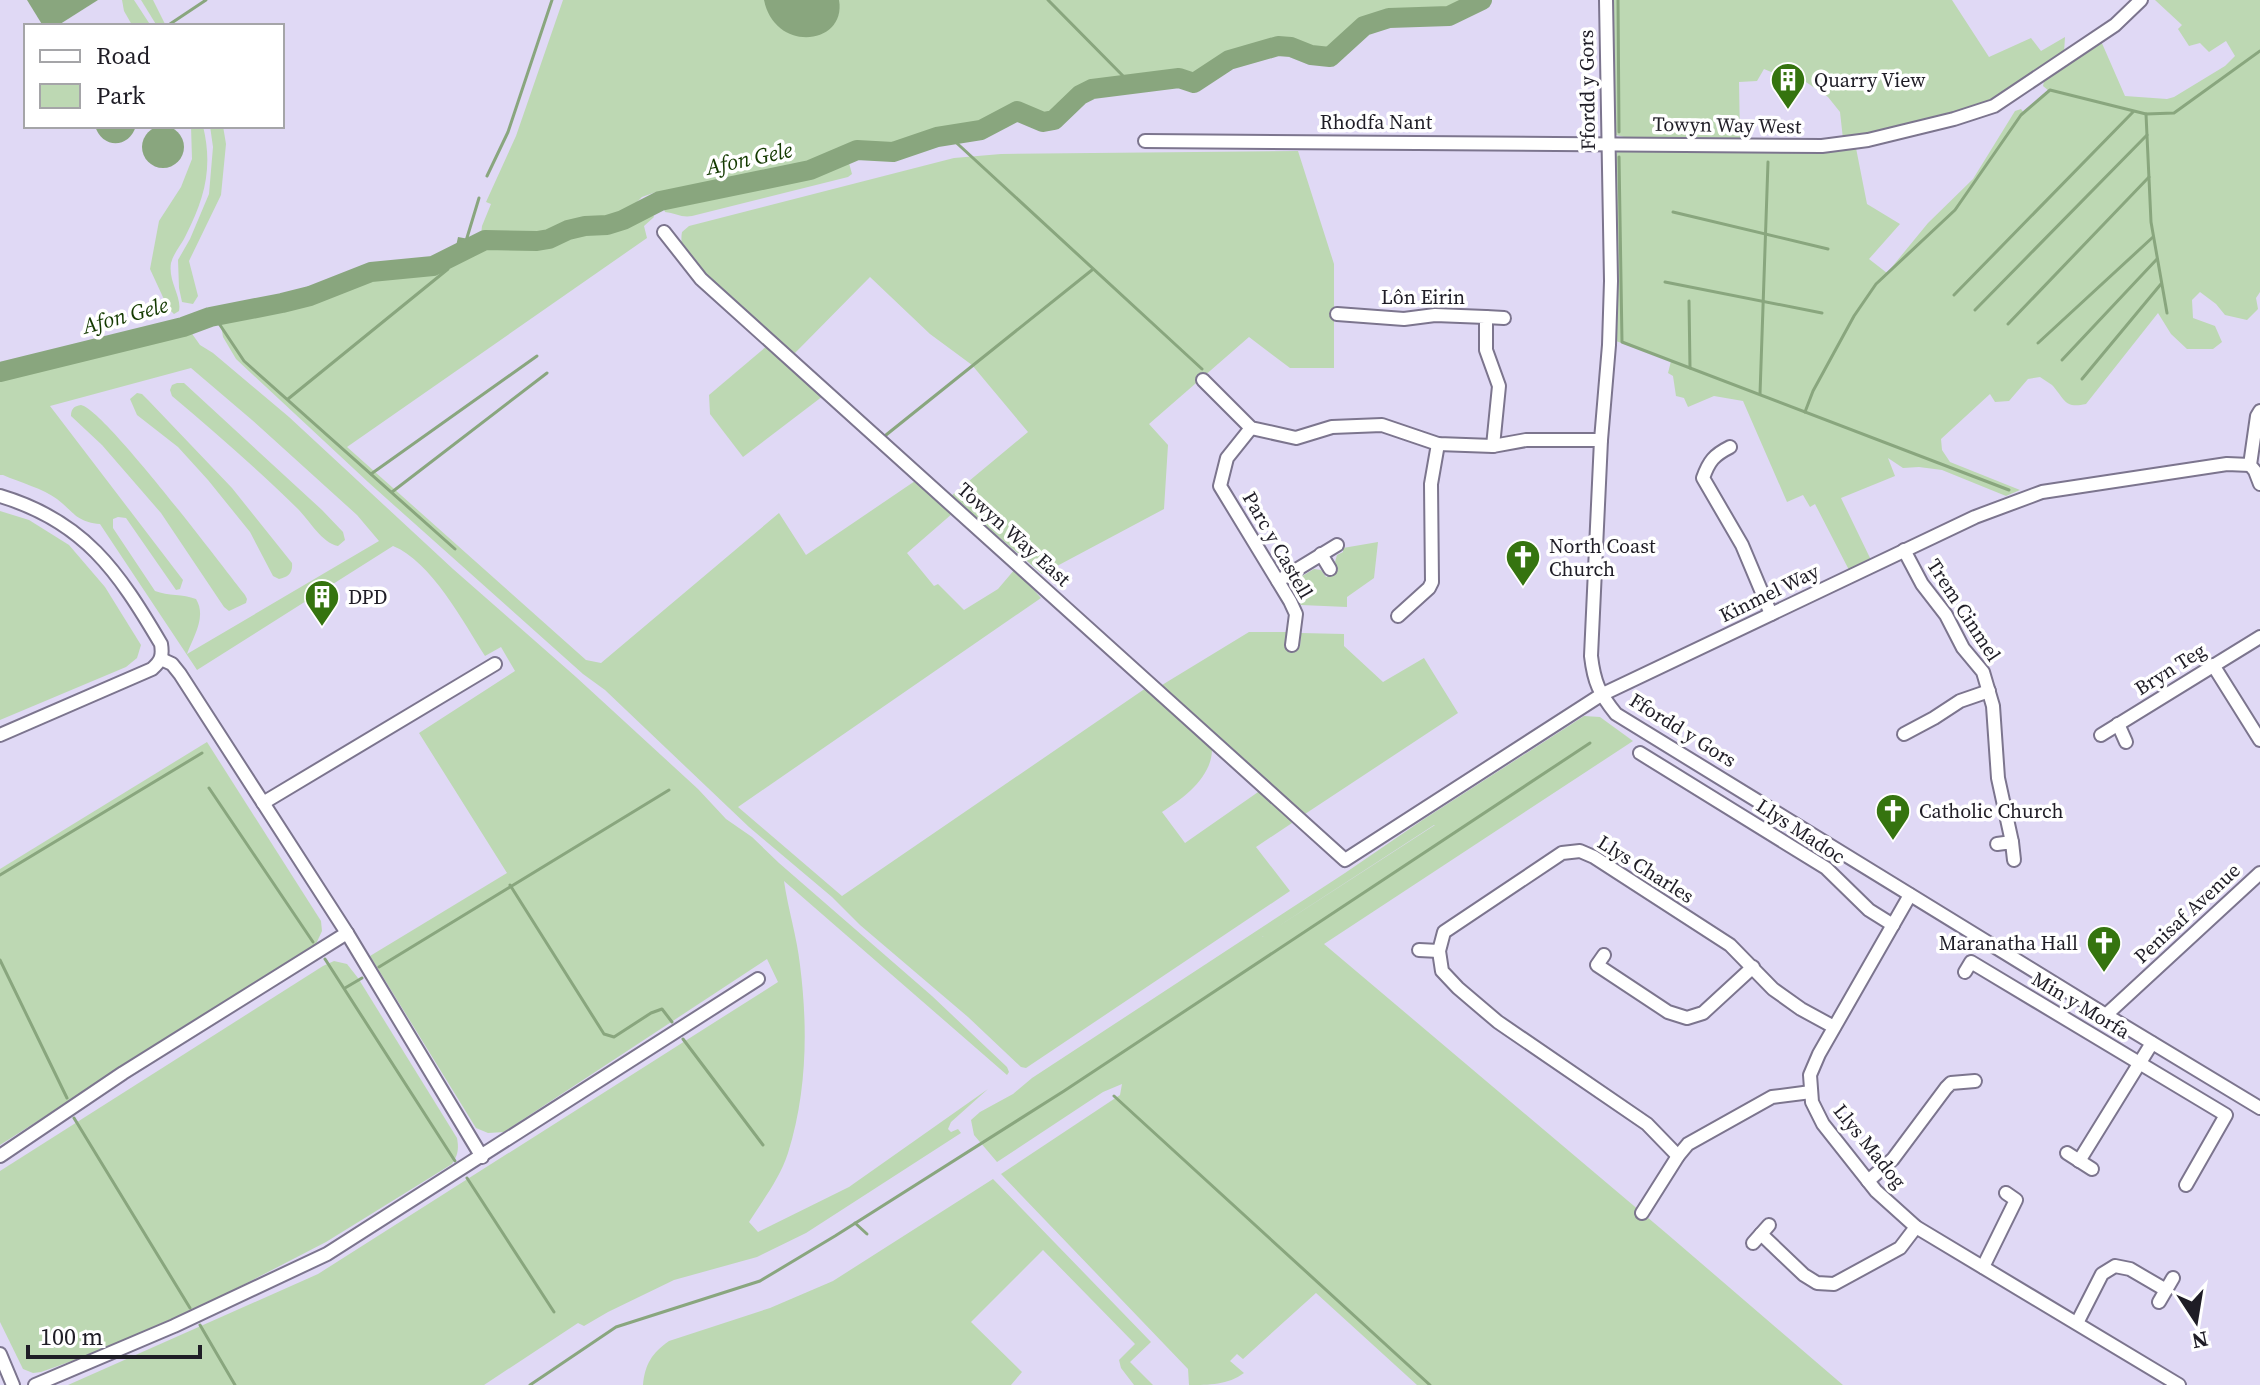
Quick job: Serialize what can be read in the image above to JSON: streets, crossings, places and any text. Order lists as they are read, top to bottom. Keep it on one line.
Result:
{"streets":{"street":["Ffordd y Gors","Rhodfa Nant","Towyn Way West","Lôn Eirin","Towyn Way East","Parc y Castell","Kinmel Way","Trem Cinmel","Bryn Teg","Llys Madoc","Llys Charles","Penisaf Avenue","Min y Morfa","Llys Madog"]},"crossings":[["Ffordd y Gors","Rhodfa Nant"],["Ffordd y Gors","Towyn Way West"],["Ffordd y Gors","Kinmel Way"],["Ffordd y Gors","Penisaf Avenue"],["Ffordd y Gors","Min y Morfa"],["Ffordd y Gors","Llys Madog"],["Rhodfa Nant","Towyn Way West"],["Towyn Way East","Kinmel Way"],["Kinmel Way","Trem Cinmel"],["Llys Madoc","Llys Madog"],["Llys Charles","Llys Madog"]],"water":["Afon Gele"],"places":{"building":["Quarry View","DPD"],"church":["North Coast Church","Catholic Church","Maranatha Hall"]},"legend":["Road","Park"],"scale_bar":"100 m","north":"bottom"}
